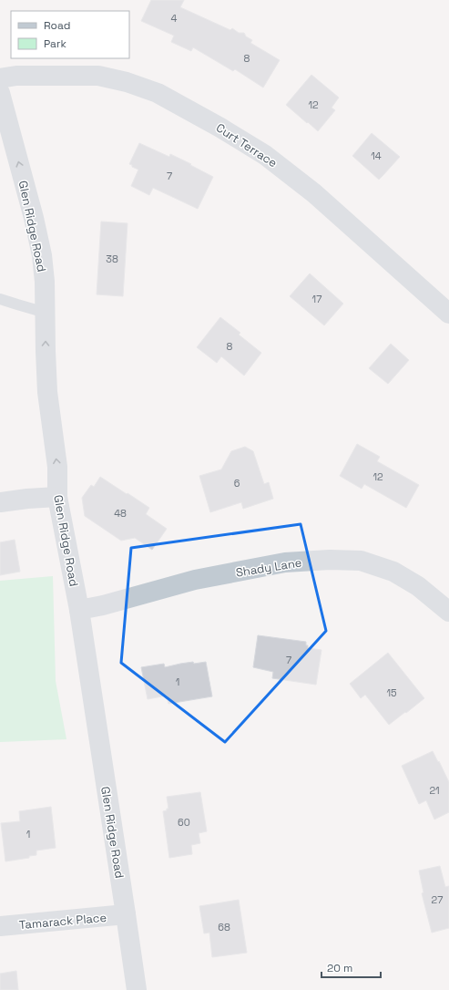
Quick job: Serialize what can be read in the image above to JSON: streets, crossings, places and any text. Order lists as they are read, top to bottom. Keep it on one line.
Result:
{"streets":{"street":["Curt Terrace","Glen Ridge Road","Shady Lane","Tamarack Place"]},"crossings":[["Glen Ridge Road","Shady Lane"],["Glen Ridge Road","Tamarack Place"]],"one_way":["Glen Ridge Road"],"house_numbers":["4","8","12","14","7","38","17","8","12","6","48","7","1","15","21","60","1","27","68"],"legend":["Road","Park"],"scale_bar":"20 m"}
